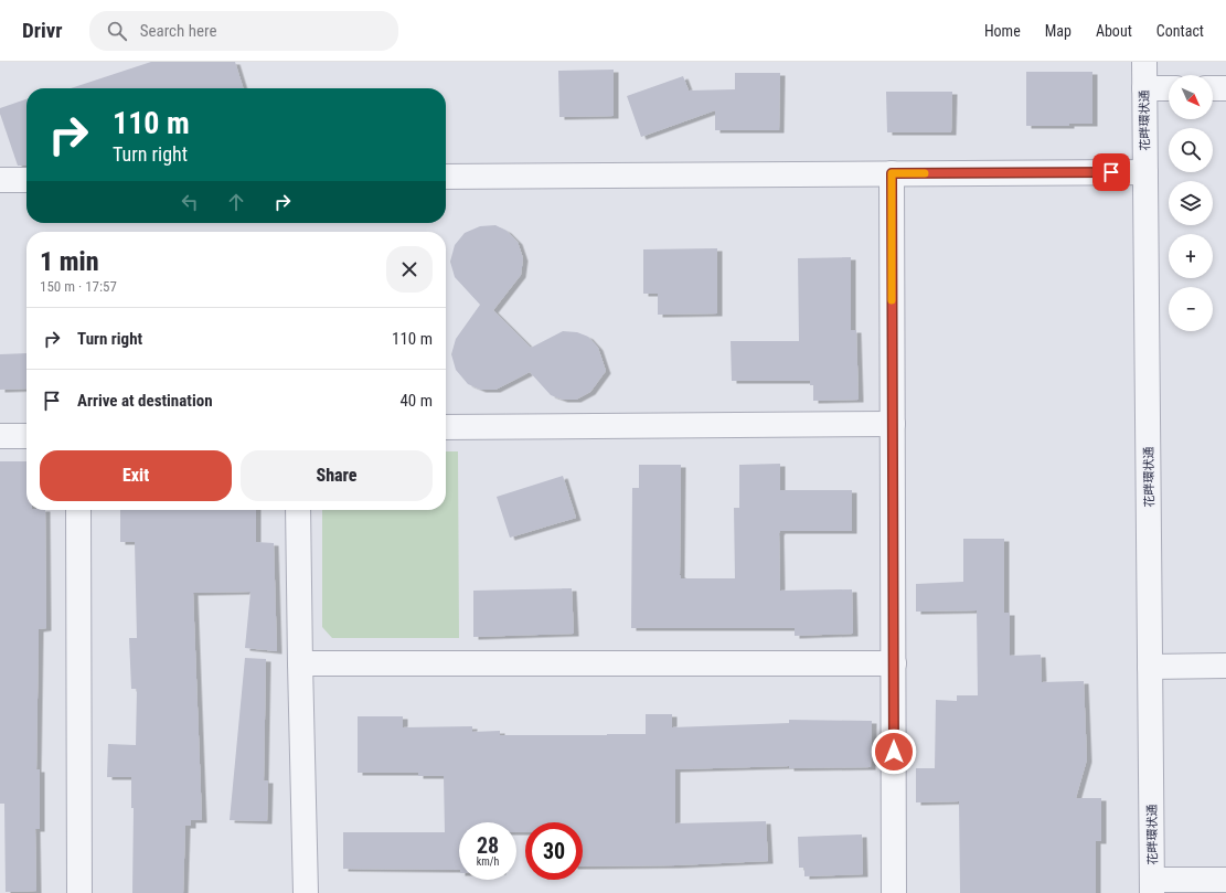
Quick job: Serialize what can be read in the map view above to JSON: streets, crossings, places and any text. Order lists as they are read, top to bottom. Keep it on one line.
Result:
{"streets":{"street":["花畔環状通"]},"north":"bottom right","page":{"header":"Drivr","search":"Search here","nav":["Home","Map","About","Contact"],"map_buttons":["+","−"],"turn":["110 m","Turn right"],"heading":["1 min","150 m · 17:57"],"list":[{"name":"Turn right","value":"110 m"},{"name":"Arrive at destination","value":"40 m"}],"buttons":["Exit","Share"],"speed":"28 km/h","limit":"30"}}
